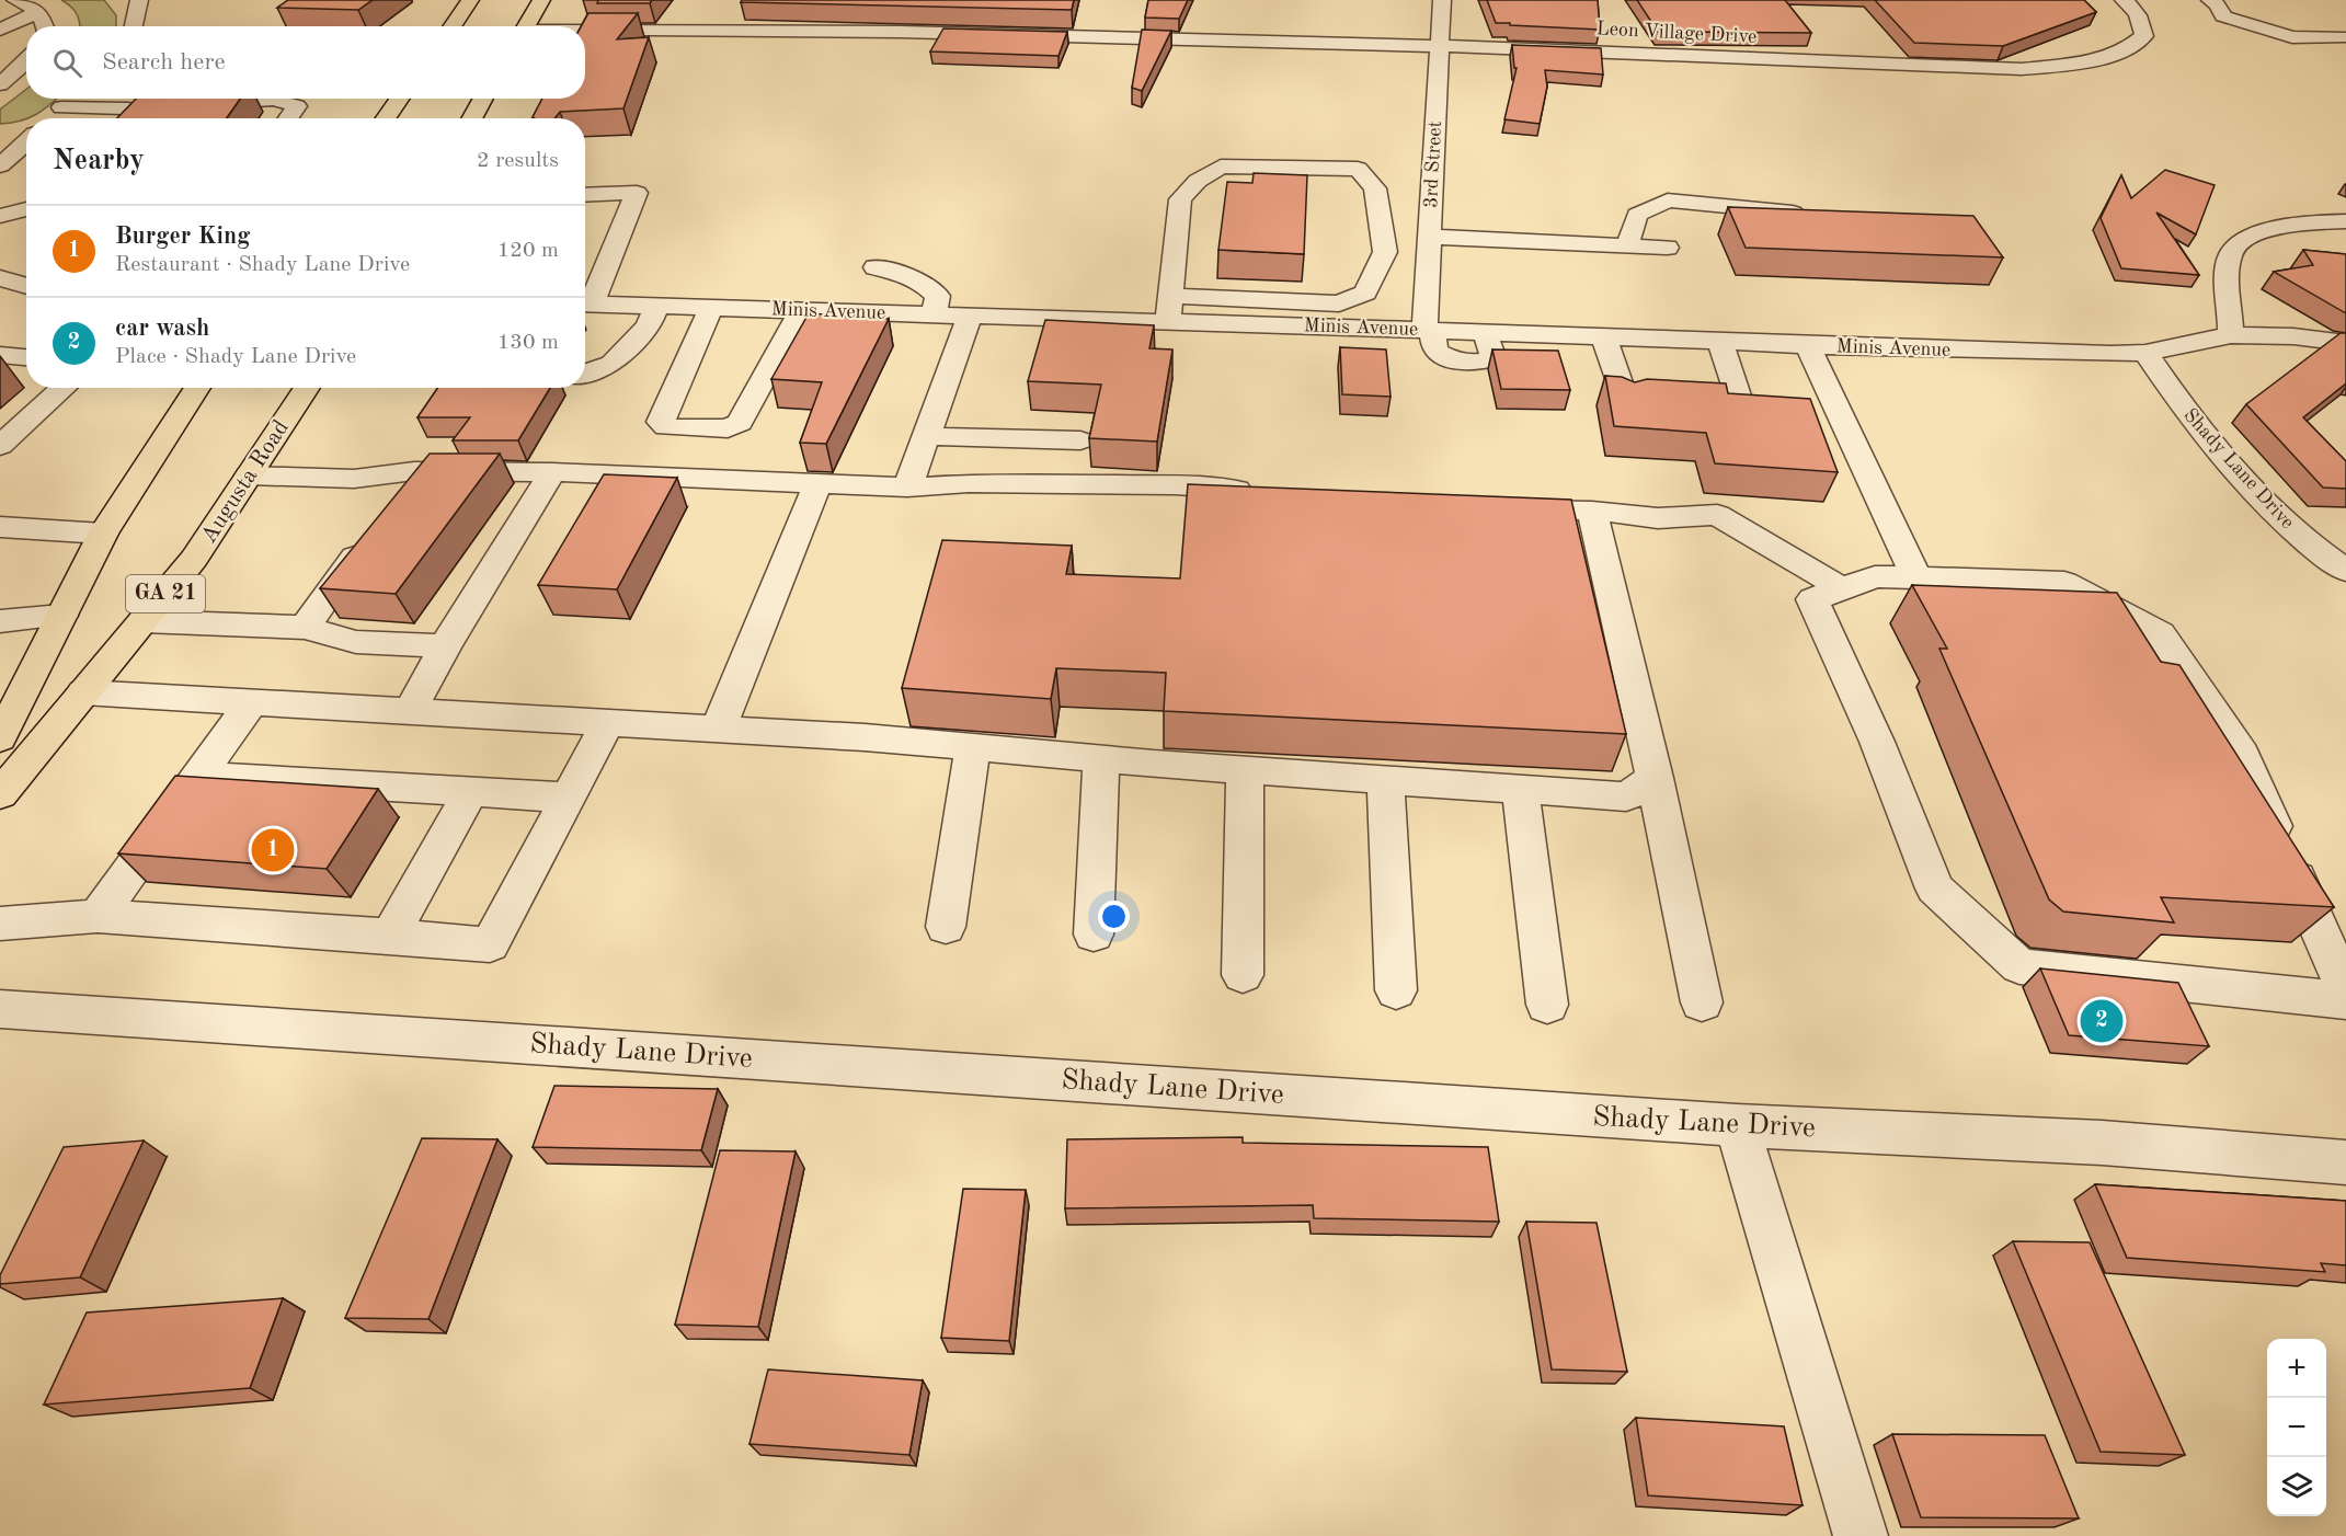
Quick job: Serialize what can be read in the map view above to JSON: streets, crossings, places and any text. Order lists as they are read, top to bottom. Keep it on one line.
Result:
{"streets":{"highway":["Augusta Road","GA 21"],"street":["Leon Village Drive","3rd Street","Minis Avenue","Shady Lane Drive"]},"crossings":[["Leon Village Drive","3rd Street"],["3rd Street","Minis Avenue"],["Minis Avenue","Shady Lane Drive"]],"page":{"search":"Search here","heading":["Nearby","2 results"],"list":[{"mark":"1","name":"Burger King","note":"Restaurant · Shady Lane Drive","value":"120 m"},{"mark":"2","name":"car wash","note":"Place · Shady Lane Drive","value":"130 m"}],"pins":["1","2"],"map_buttons":["+","−"]}}
